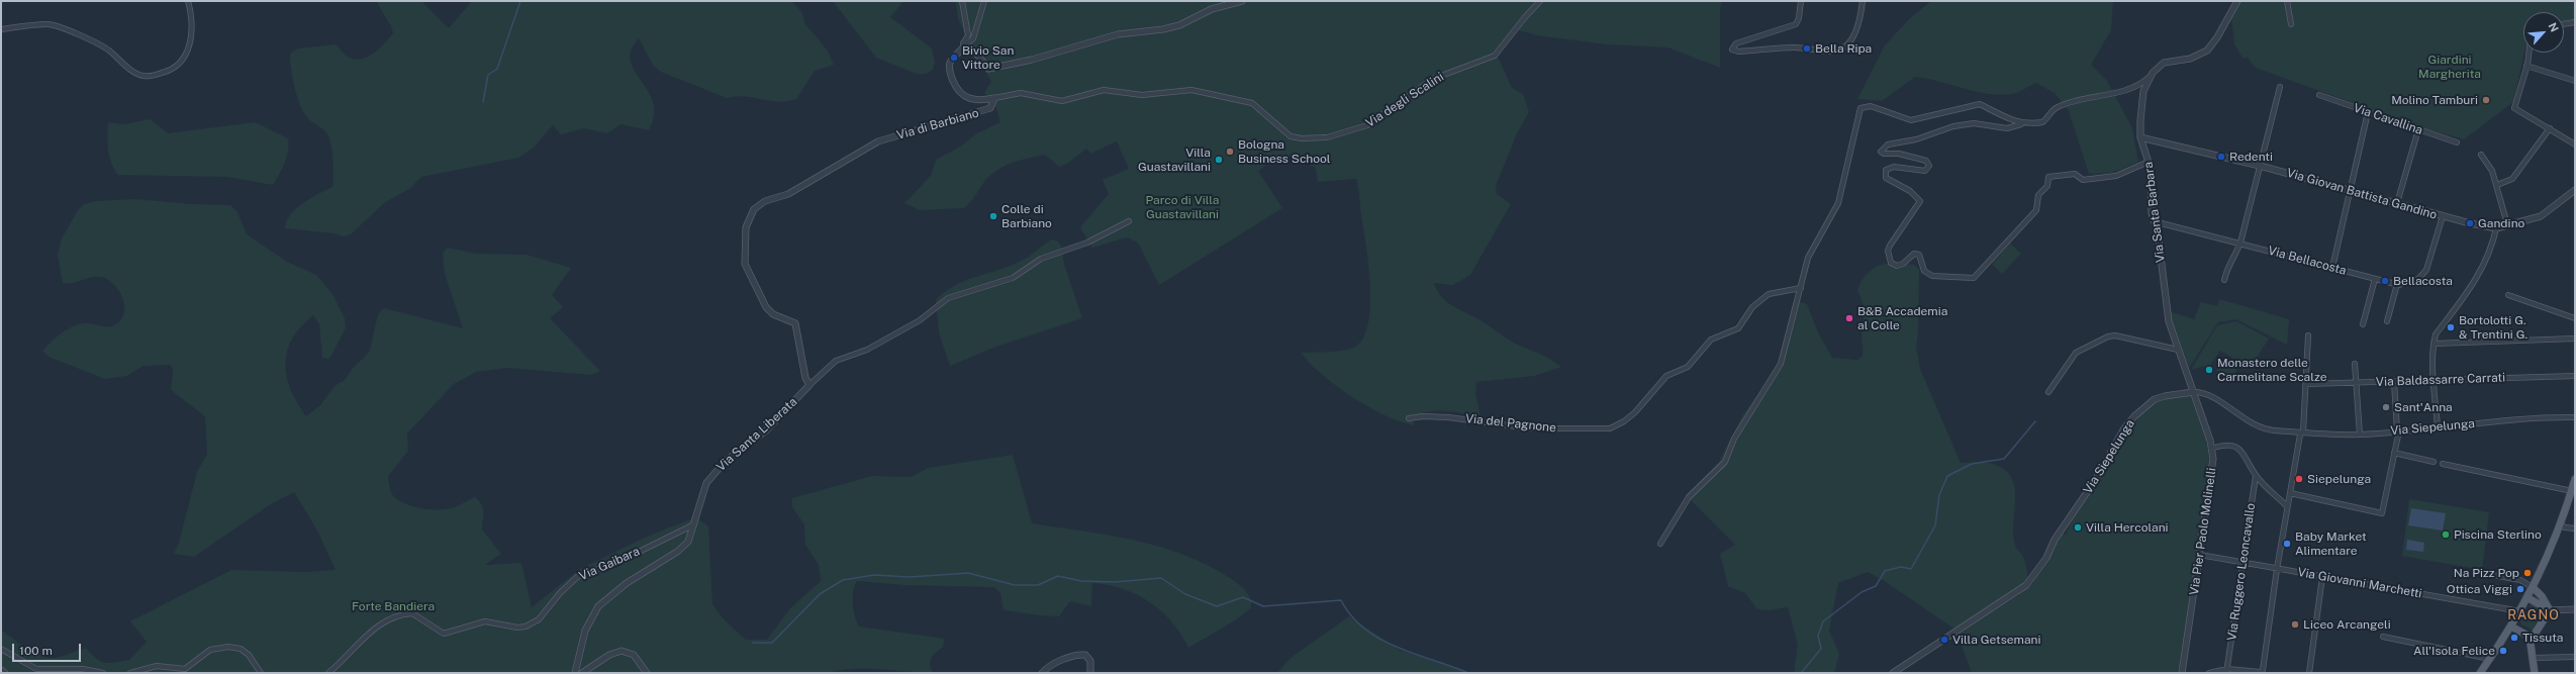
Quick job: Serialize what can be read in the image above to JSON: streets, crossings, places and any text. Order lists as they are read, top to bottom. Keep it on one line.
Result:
{"streets":{"street":["Via degli Scalini","Via Cavallina","Via di Barbiano","Via Giovan Battista Gandino","Via Santa Barbara","Via Bellacosta","Via Baldassarre Carrati","Via del Pagnone","Via Siepelunga","Via Santa Liberata","Via Pier Paolo Molinelli","Via Gaibara","Via Ruggero Leoncavallo","Via Giovanni Marchetti"]},"crossings":[["Via degli Scalini","Via di Barbiano"],["Via di Barbiano","Via Santa Liberata"],["Via Giovan Battista Gandino","Via Santa Barbara"],["Via Giovan Battista Gandino","Via Bellacosta"],["Via Santa Barbara","Via Bellacosta"],["Via Santa Barbara","Via Siepelunga"],["Via Santa Barbara","Via Pier Paolo Molinelli"],["Via Siepelunga","Via Pier Paolo Molinelli"],["Via Santa Liberata","Via Gaibara"],["Via Pier Paolo Molinelli","Via Giovanni Marchetti"],["Via Ruggero Leoncavallo","Via Giovanni Marchetti"]],"districts":["RAGNO"],"parks":["Giardini Margherita","Parco di Villa Guastavillani","Forte Bandiera"],"places":["Bella Ripa","Bivio San Vittore","Molino Tamburi","Bologna Business School","Redenti","Villa Guastavillani","Colle di Barbiano","Gandino","Bellacosta","B&B Accademia al Colle","Bortolotti G. & Trentini G.","Monastero delle Carmelitane Scalze","Sant'Anna","Siepelunga","Villa Hercolani","Piscina Sterlino","Baby Market Alimentare","Na Pizz Pop","Ottica Viggi","Liceo Arcangeli","Tissuta","Villa Getsemani","All'Isola Felice"],"scale_bar":"100 m","north":"top right"}
